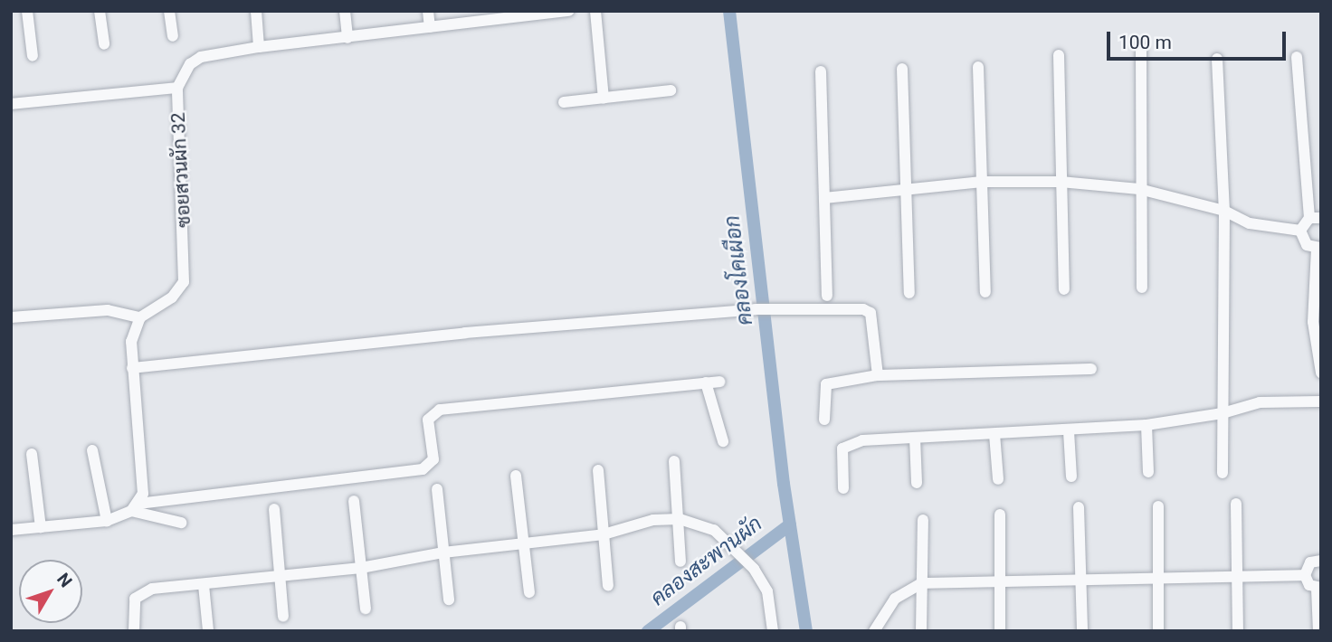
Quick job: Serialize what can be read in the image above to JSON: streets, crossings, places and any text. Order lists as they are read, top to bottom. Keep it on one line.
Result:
{"streets":{"street":["ซอยสวนผัก 32"]},"water":["คลองโคเผือก","คลองสะพานผัก"],"scale_bar":"100 m","north":"top right"}
